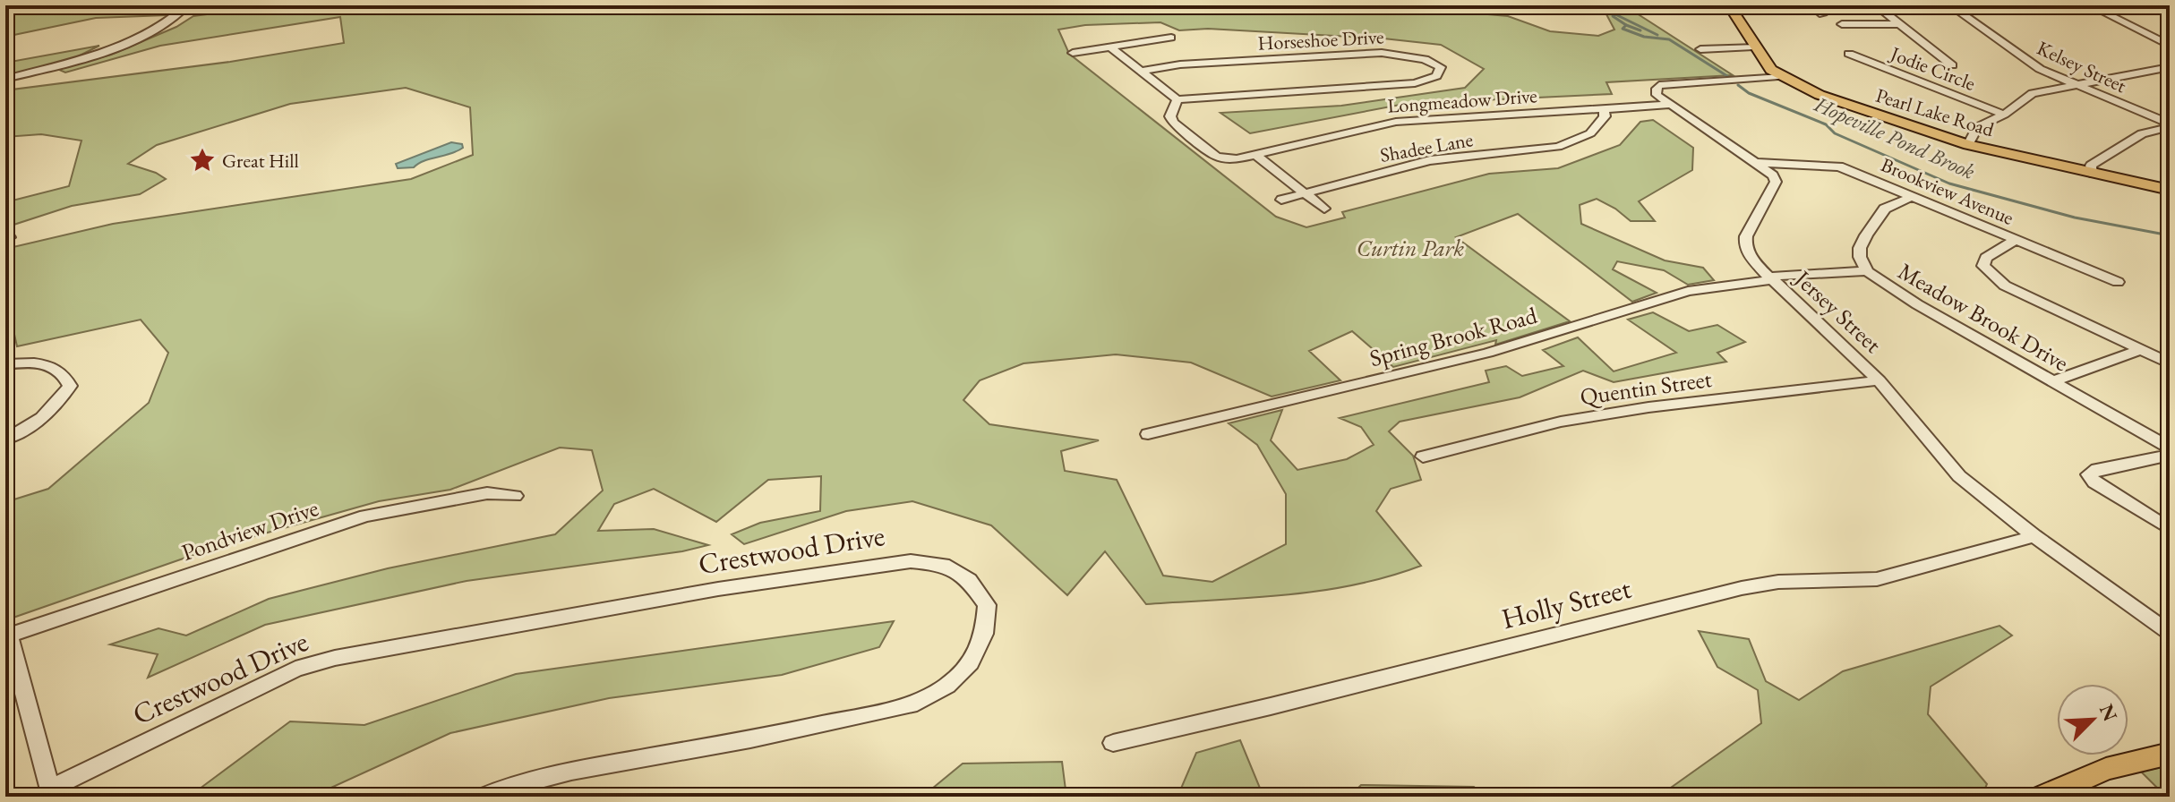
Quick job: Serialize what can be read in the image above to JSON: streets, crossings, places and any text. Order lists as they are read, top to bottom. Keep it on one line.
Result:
{"streets":{"main road":["Pearl Lake Road"],"street":["Horseshoe Drive","Kelsey Street","Jodie Circle","Longmeadow Drive","Shadee Lane","Brookview Avenue","Jersey Street","Meadow Brook Drive","Spring Brook Road","Quentin Street","Pondview Drive","Crestwood Drive","Holly Street"]},"crossings":[["Horseshoe Drive","Longmeadow Drive"],["Longmeadow Drive","Shadee Lane"],["Longmeadow Drive","Jersey Street"],["Brookview Avenue","Jersey Street"],["Brookview Avenue","Meadow Brook Drive"],["Jersey Street","Spring Brook Road"],["Jersey Street","Quentin Street"],["Jersey Street","Holly Street"],["Meadow Brook Drive","Spring Brook Road"]],"water":["Hopeville Pond Brook"],"parks":["Curtin Park"],"places":{"place":["Great Hill"]},"north":"top right"}
